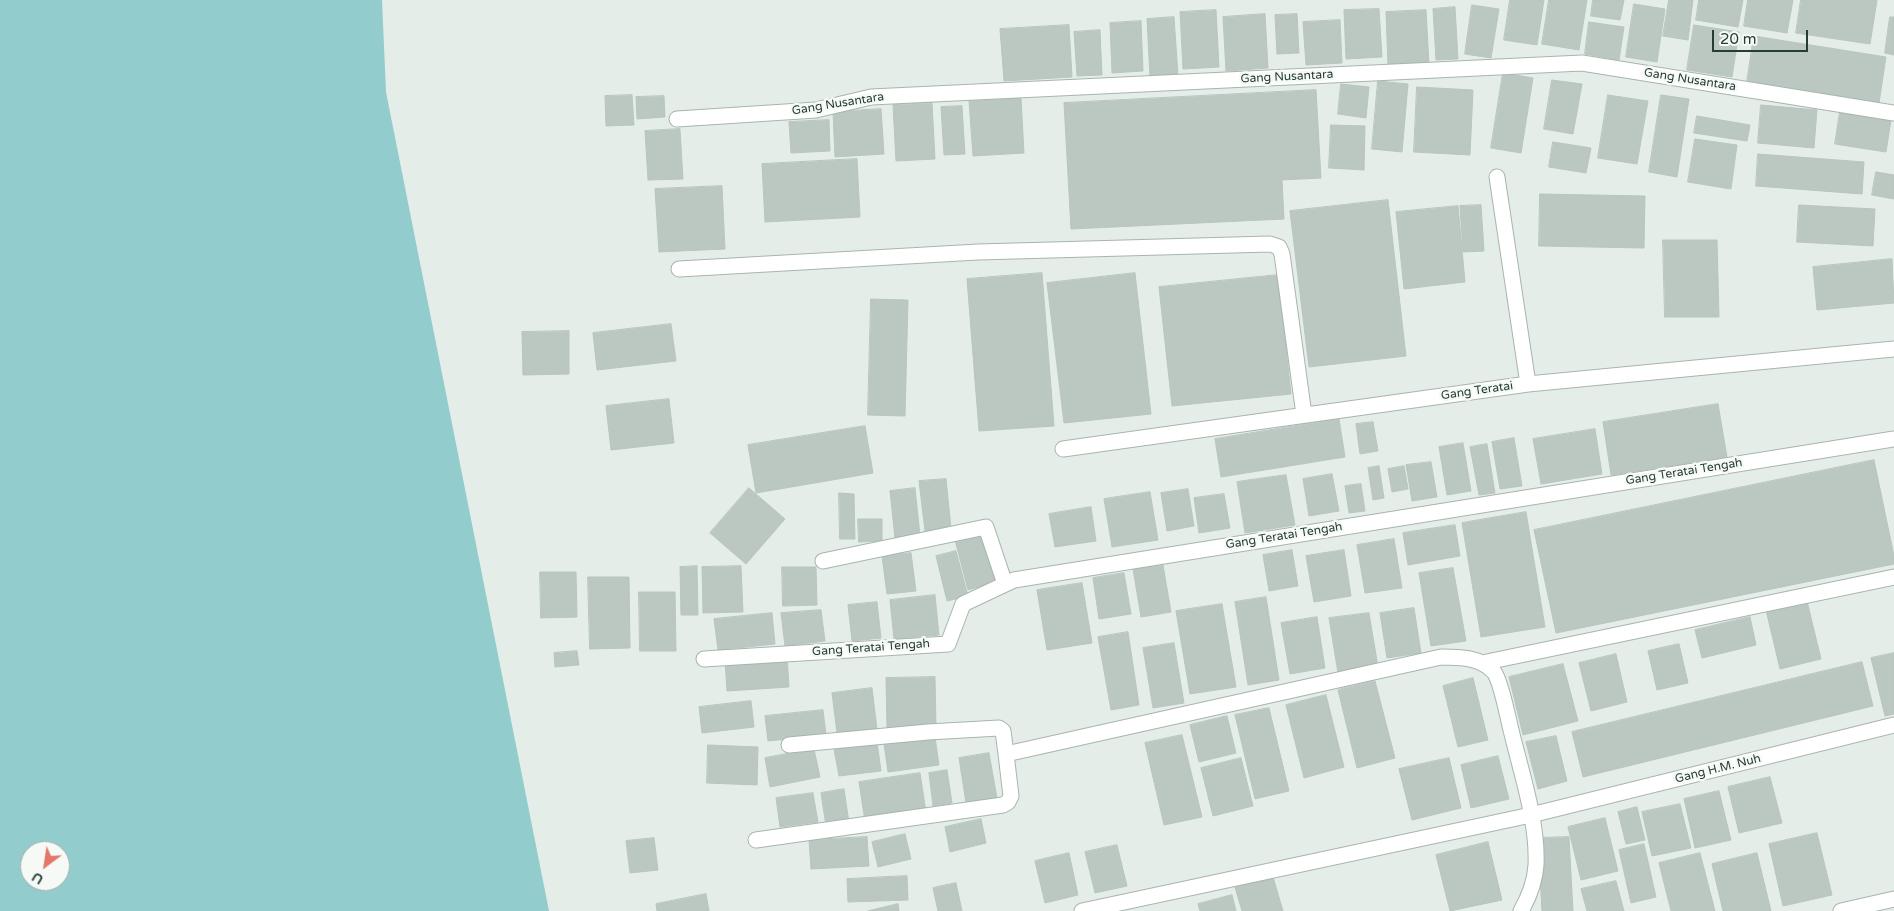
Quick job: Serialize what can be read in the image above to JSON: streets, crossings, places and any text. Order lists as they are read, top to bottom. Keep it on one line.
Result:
{"streets":{"street":["Gang Nusantara","Gang Teratai","Gang Teratai Tengah","Gang H.M. Nuh"]},"scale_bar":"20 m","north":"bottom left"}
